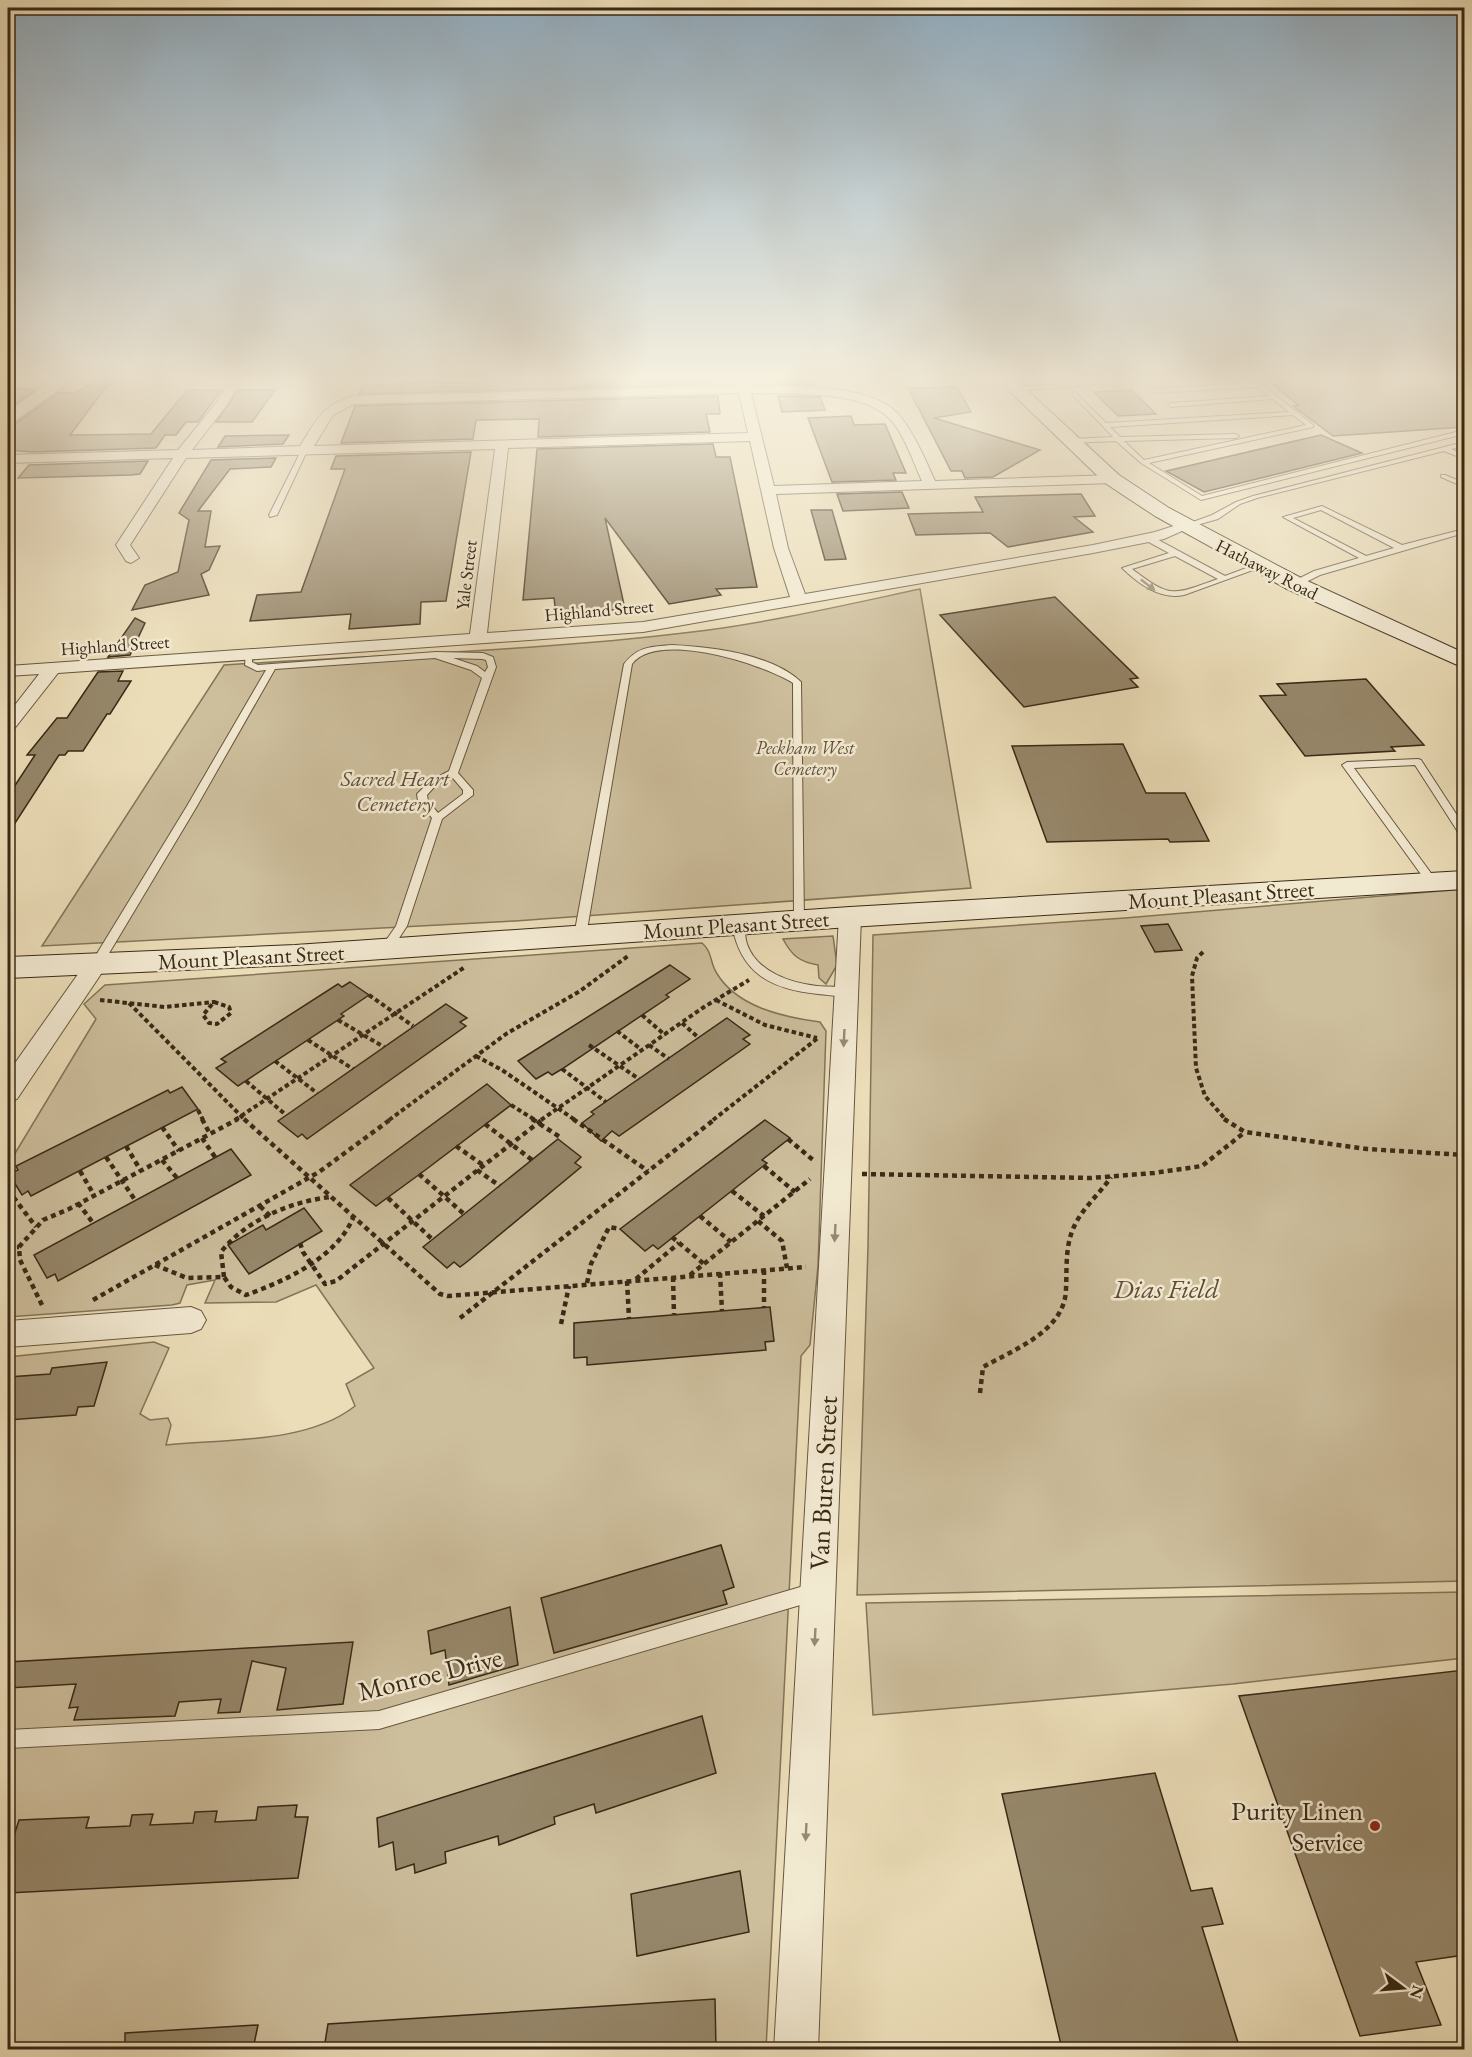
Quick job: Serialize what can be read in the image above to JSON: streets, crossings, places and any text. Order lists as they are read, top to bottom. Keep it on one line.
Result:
{"streets":{"main road":["Hathaway Road","Mount Pleasant Street"],"street":["Yale Street","Highland Street","Van Buren Street"],"lane":["Monroe Drive"]},"crossings":[["Hathaway Road","Highland Street"],["Yale Street","Highland Street"],["Mount Pleasant Street","Van Buren Street"],["Van Buren Street","Monroe Drive"]],"one_way":["Van Buren Street"],"parks":["Peckham West Cemetery","Sacred Heart Cemetery","Dias Field"],"places":["Purity Linen Service"],"north":"right"}
